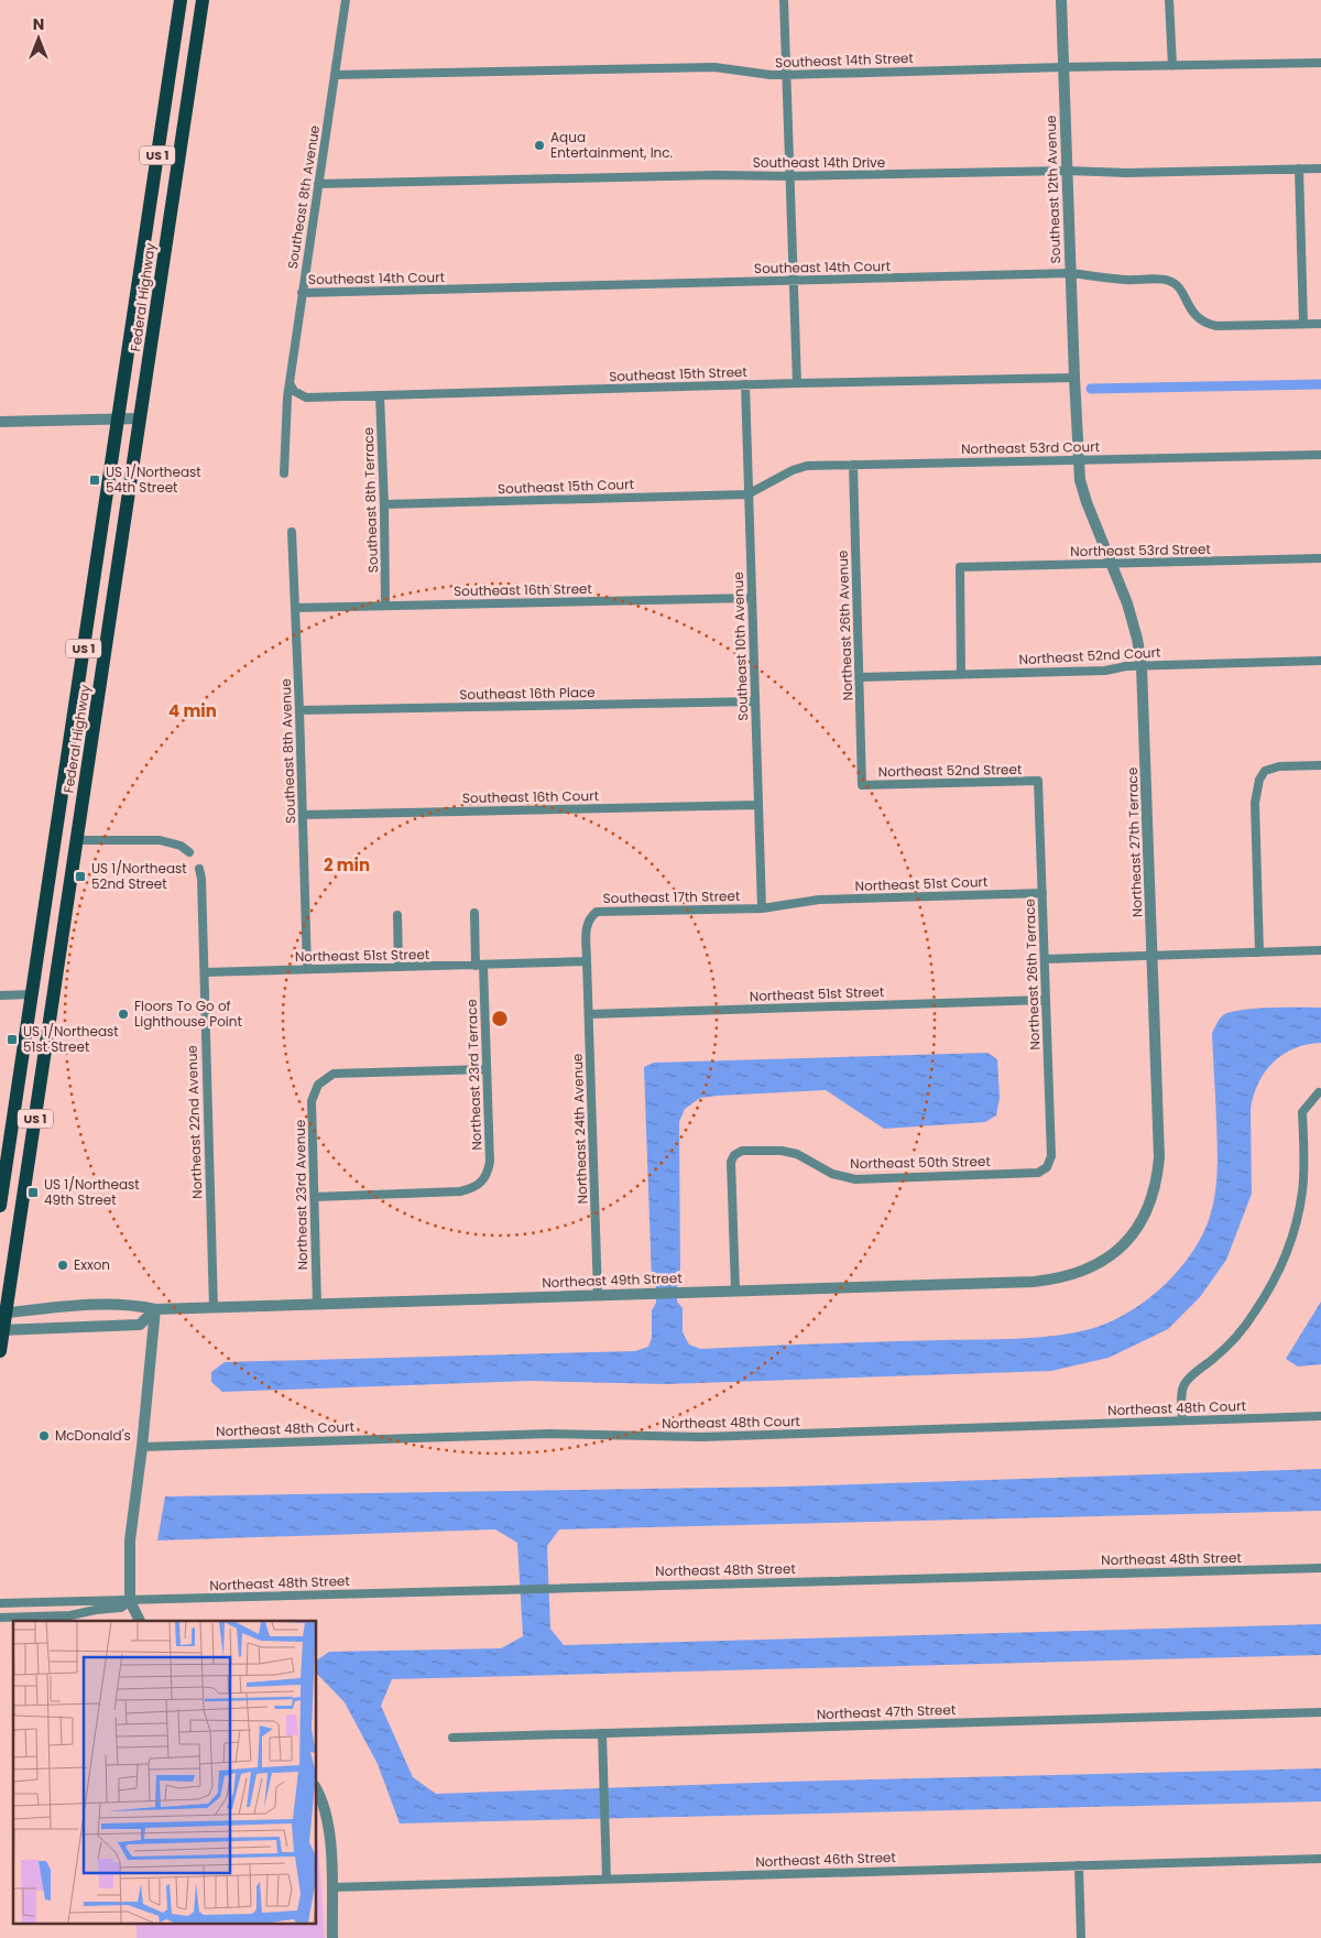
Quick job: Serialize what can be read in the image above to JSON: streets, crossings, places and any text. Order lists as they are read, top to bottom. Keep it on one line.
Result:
{"streets":{"main road":["US 1","Federal Highway"],"street":["Southeast 14th Street","Southeast 14th Drive","Southeast 12th Avenue","Southeast 8th Avenue","Southeast 14th Court","Southeast 15th Street","Northeast 53rd Court","Southeast 15th Court","Southeast 8th Terrace","Northeast 53rd Street","Southeast 16th Street","Northeast 26th Avenue","Southeast 10th Avenue","Northeast 52nd Court","Southeast 16th Place","Northeast 52nd Street","Southeast 16th Court","Northeast 27th Terrace","Northeast 51st Court","Southeast 17th Street","Northeast 51st Street","Northeast 26th Terrace","Northeast 23rd Terrace","Northeast 22nd Avenue","Northeast 24th Avenue","Northeast 50th Street","Northeast 23rd Avenue","Northeast 49th Street","Northeast 48th Court","Northeast 48th Street","Northeast 47th Street","Northeast 46th Street"]},"crossings":[["Southeast 14th Street","Southeast 12th Avenue"],["Southeast 14th Street","Southeast 8th Avenue"],["Southeast 14th Drive","Southeast 12th Avenue"],["Southeast 14th Drive","Southeast 8th Avenue"],["Southeast 12th Avenue","Southeast 14th Court"],["Southeast 12th Avenue","Southeast 15th Street"],["Southeast 12th Avenue","Northeast 27th Terrace"],["Southeast 8th Avenue","Southeast 14th Court"],["Southeast 8th Avenue","Southeast 15th Street"],["Southeast 8th Avenue","Southeast 16th Street"],["Southeast 8th Avenue","Southeast 16th Place"],["Southeast 8th Avenue","Southeast 16th Court"],["Southeast 8th Avenue","Northeast 51st Street"],["Federal Highway","Northeast 49th Street"],["Southeast 15th Street","Southeast 8th Terrace"],["Southeast 15th Street","Southeast 10th Avenue"],["Southeast 15th Street","Northeast 27th Terrace"],["Northeast 53rd Court","Southeast 15th Court"],["Northeast 53rd Court","Northeast 26th Avenue"],["Northeast 53rd Court","Southeast 10th Avenue"],["Northeast 53rd Court","Northeast 27th Terrace"],["Southeast 15th Court","Southeast 8th Terrace"],["Southeast 15th Court","Southeast 10th Avenue"],["Southeast 8th Terrace","Southeast 16th Street"],["Northeast 53rd Street","Northeast 52nd Court"],["Northeast 53rd Street","Northeast 27th Terrace"],["Southeast 16th Street","Southeast 10th Avenue"],["Northeast 26th Avenue","Northeast 52nd Court"],["Northeast 26th Avenue","Northeast 52nd Street"],["Southeast 10th Avenue","Southeast 16th Place"],["Southeast 10th Avenue","Southeast 16th Court"],["Southeast 10th Avenue","Southeast 17th Street"],["Northeast 52nd Court","Northeast 27th Terrace"],["Northeast 52nd Street","Northeast 26th Terrace"],["Northeast 27th Terrace","Northeast 49th Street"],["Northeast 51st Court","Southeast 17th Street"],["Northeast 51st Court","Northeast 26th Terrace"],["Southeast 17th Street","Northeast 51st Street"],["Southeast 17th Street","Northeast 24th Avenue"],["Northeast 51st Street","Northeast 26th Terrace"],["Northeast 51st Street","Northeast 23rd Terrace"],["Northeast 51st Street","Northeast 22nd Avenue"],["Northeast 51st Street","Northeast 24th Avenue"],["Northeast 26th Terrace","Northeast 50th Street"],["Northeast 23rd Terrace","Northeast 23rd Avenue"],["Northeast 22nd Avenue","Northeast 49th Street"],["Northeast 24th Avenue","Northeast 49th Street"],["Northeast 50th Street","Northeast 49th Street"],["Northeast 23rd Avenue","Northeast 49th Street"]],"places":{"other":["Aqua Entertainment, Inc.","Floors To Go of Lighthouse Point","Exxon","McDonald's"],"transit":["US 1/Northeast 54th Street","US 1/Northeast 52nd Street","US 1/Northeast 51st Street","US 1/Northeast 49th Street"]},"north":"top","rings":["4 min","2 min"]}
